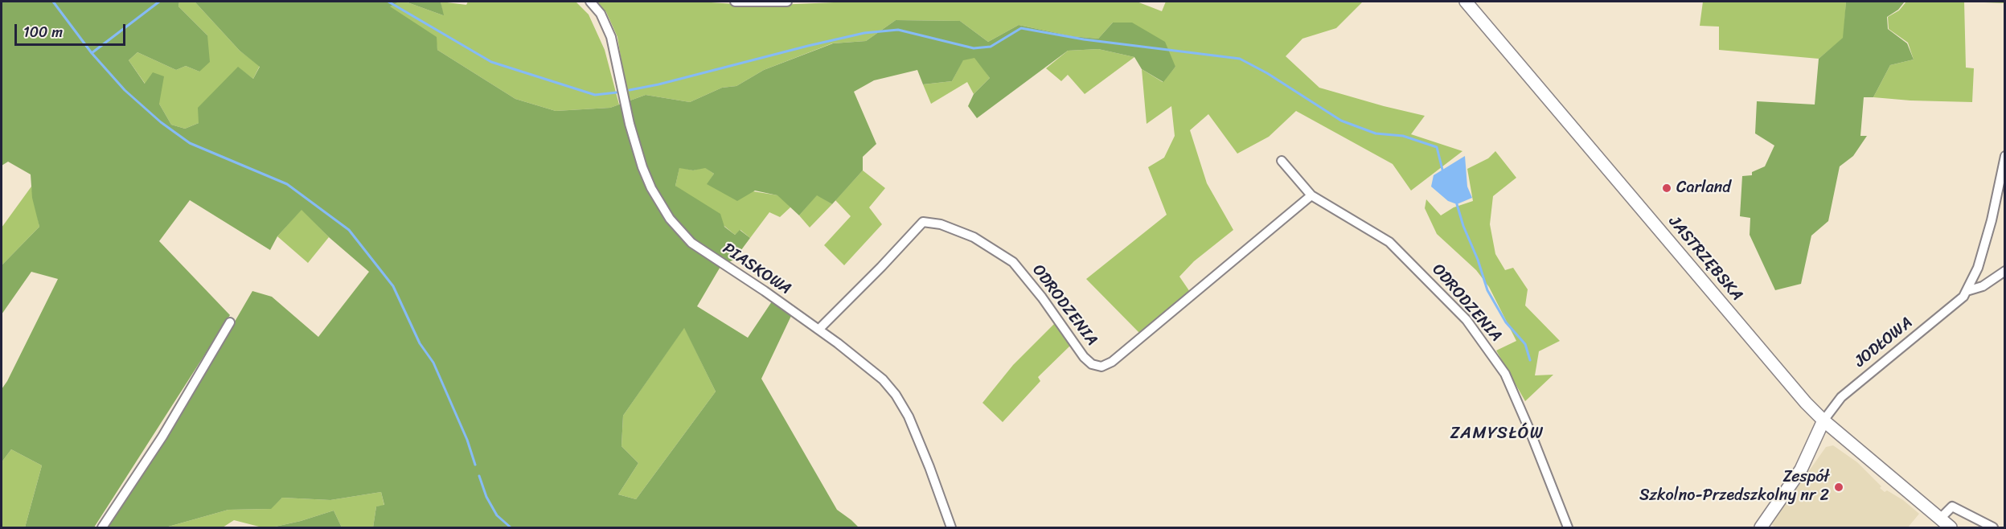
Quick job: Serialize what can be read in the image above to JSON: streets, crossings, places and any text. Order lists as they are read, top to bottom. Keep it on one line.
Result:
{"streets":{"main road":["JASTRZĘBSKA"],"street":["PIASKOWA","ODRODZENIA","JODŁOWA"]},"crossings":[["JASTRZĘBSKA","JODŁOWA"],["PIASKOWA","ODRODZENIA"]],"districts":["ZAMYSŁÓW"],"places":["Carland","Zespół Szkolno-Przedszkolny nr 2"],"scale_bar":"100 m"}
